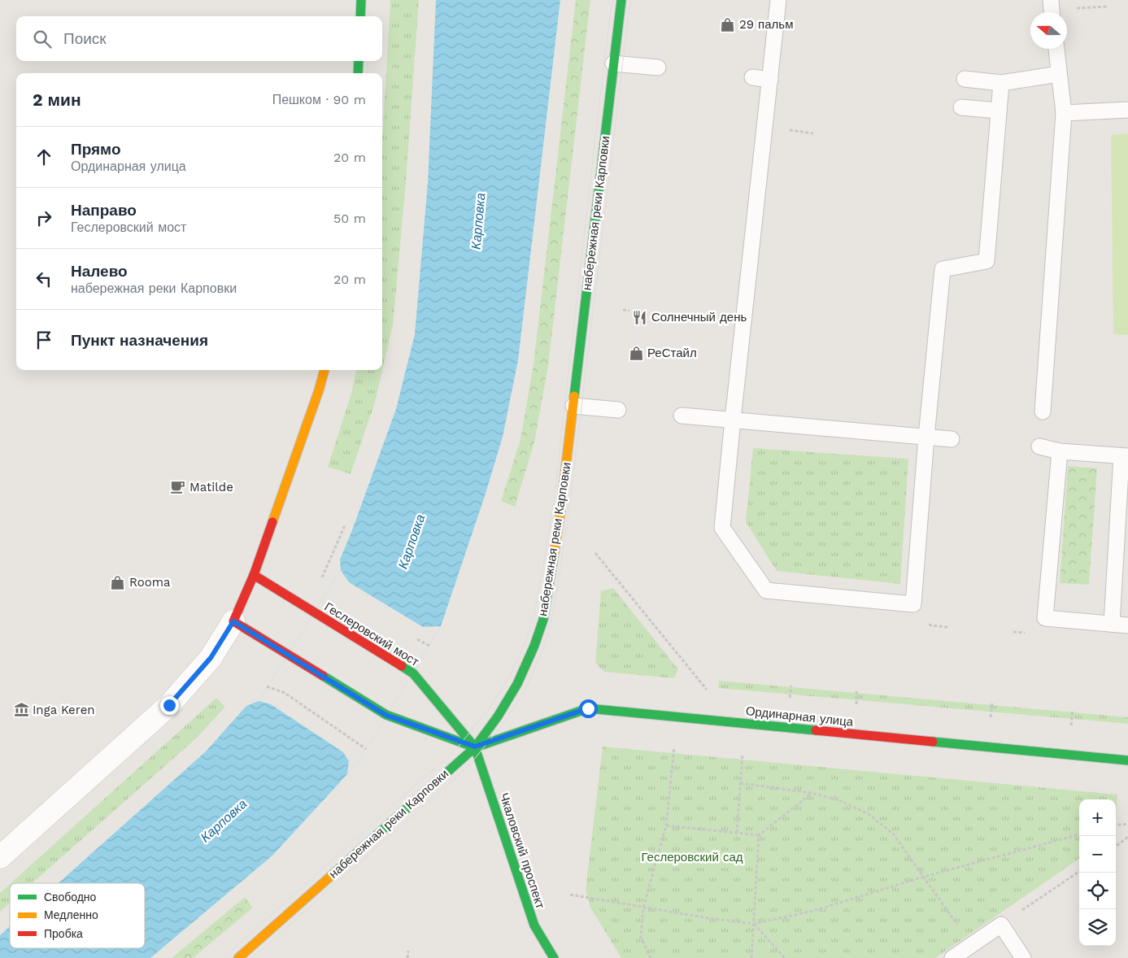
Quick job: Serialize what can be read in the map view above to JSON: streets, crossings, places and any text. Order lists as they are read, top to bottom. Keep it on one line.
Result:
{"streets":{"street":["набережная реки Карповки","Геслеровский мост","Ординарная улица","Чкаловский проспект"]},"crossings":[["набережная реки Карповки","Геслеровский мост"],["набережная реки Карповки","Ординарная улица"],["набережная реки Карповки","Чкаловский проспект"],["Геслеровский мост","Ординарная улица"],["Геслеровский мост","Чкаловский проспект"],["Ординарная улица","Чкаловский проспект"]],"water":["Карповка"],"parks":["Геслеровский сад"],"places":{"shop":["29 пальм","РеСтайл","Rooma"],"restaurant":["Солнечный день"],"cafe":["Matilde"],"museum":["Inga Keren"]},"legend":["Свободно","Медленно","Пробка"],"north":"left","page":{"search":"Поиск","heading":["2 мин","Пешком · 90 m"],"list":[["Прямо","Ординарная улица","20 m"],["Направо","Геслеровский мост","50 m"],["Налево","набережная реки Карповки","20 m"],"Пункт назначения"],"map_buttons":["+","−"]}}
